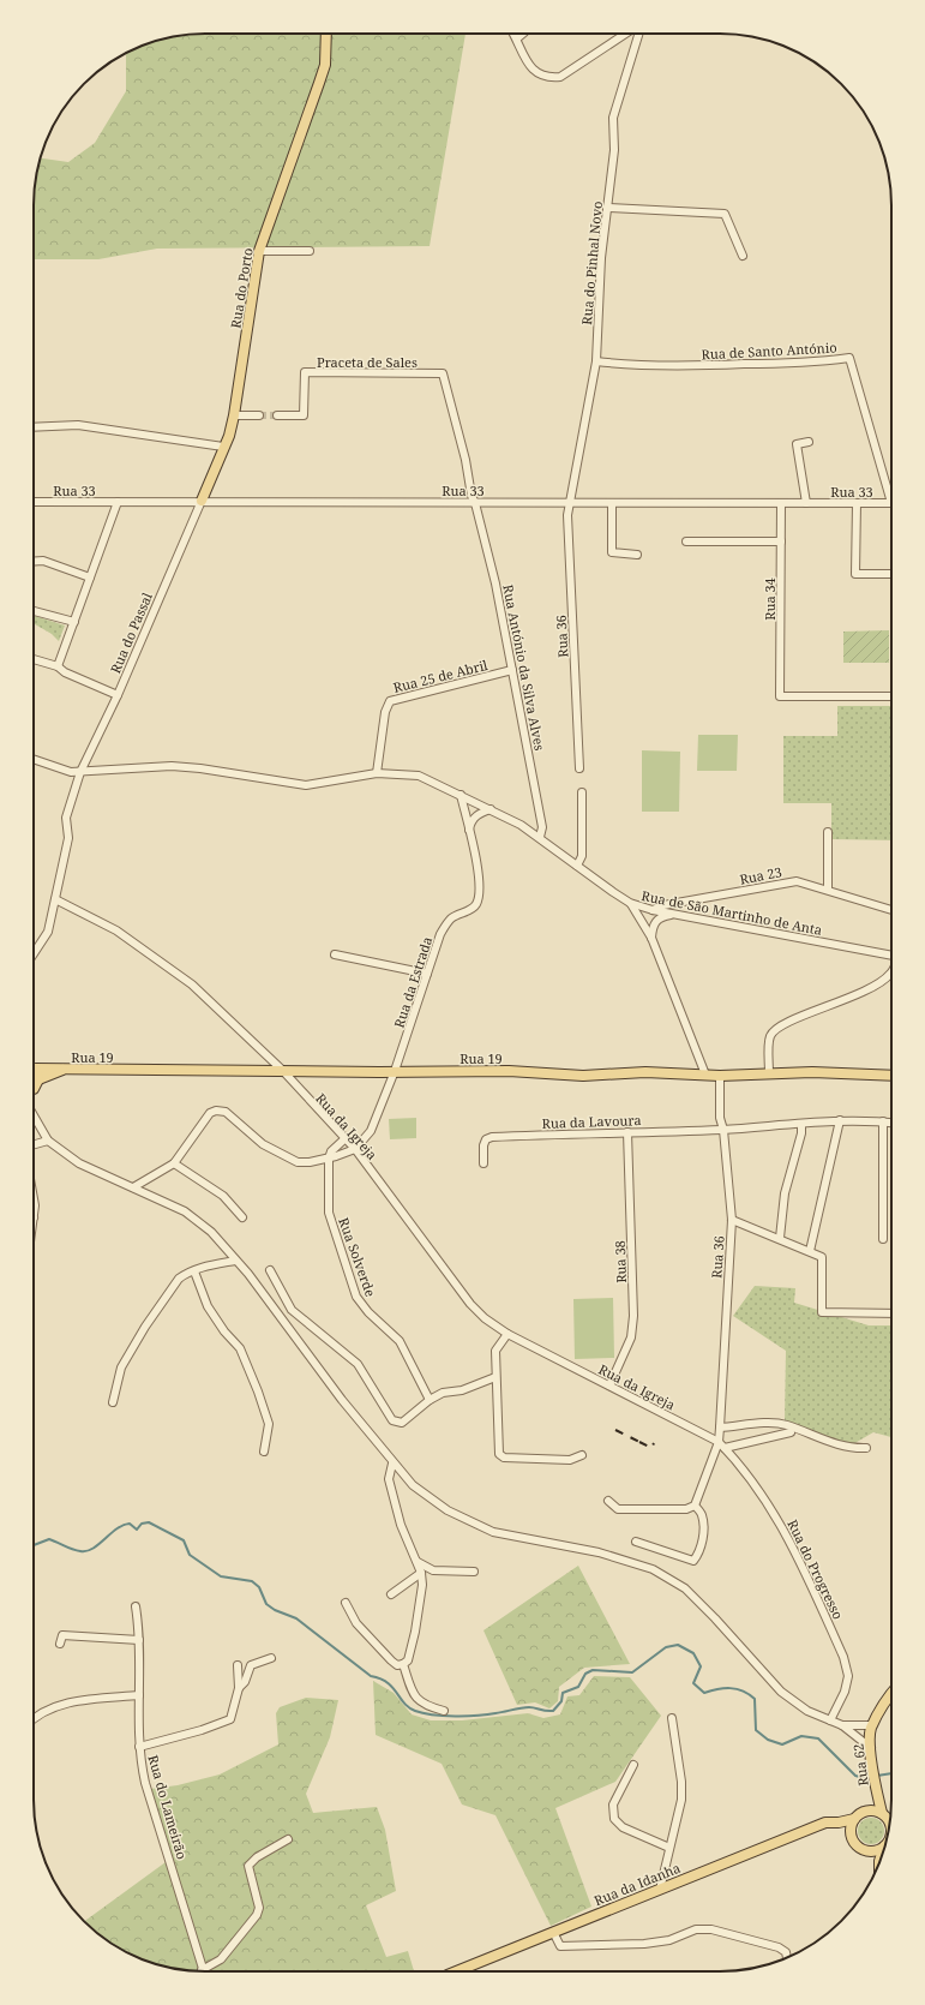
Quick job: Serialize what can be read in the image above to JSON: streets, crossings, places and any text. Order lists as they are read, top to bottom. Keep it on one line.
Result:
{"streets":{"main road":["Rua do Porto","Rua 19","Rua 62","Rua da Idanha"],"street":["Rua do Pinhal Novo","Rua de Santo António","Praceta de Sales","Rua 33","Rua 34","Rua do Passal","Rua 36","Rua António da Silva Alves","Rua 25 de Abril","Rua 23","Rua de São Martinho de Anta","Rua da Estrada","Rua da Lavoura","Rua da Igreja","Rua Solverde","Rua 38","Rua do Progresso","Rua do Lameirão"]},"crossings":[["Rua do Pinhal Novo","Rua de Santo António"],["Rua do Pinhal Novo","Rua 33"],["Rua do Pinhal Novo","Rua 36"],["Rua do Porto","Rua 33"],["Rua do Porto","Rua do Passal"],["Praceta de Sales","Rua António da Silva Alves"],["Rua 33","Rua 34"],["Rua 33","Rua do Passal"],["Rua 33","Rua 36"],["Rua 33","Rua António da Silva Alves"],["Rua do Passal","Rua de São Martinho de Anta"],["Rua 36","Rua 19"],["Rua 36","Rua da Lavoura"],["Rua 36","Rua da Igreja"],["Rua 36","Rua do Progresso"],["Rua António da Silva Alves","Rua 25 de Abril"],["Rua António da Silva Alves","Rua de São Martinho de Anta"],["Rua 25 de Abril","Rua de São Martinho de Anta"],["Rua 23","Rua de São Martinho de Anta"],["Rua de São Martinho de Anta","Rua da Estrada"],["Rua da Estrada","Rua 19"],["Rua da Estrada","Rua da Igreja"],["Rua 19","Rua da Igreja"],["Rua da Lavoura","Rua 38"],["Rua da Igreja","Rua 38"],["Rua da Igreja","Rua do Progresso"]]}
